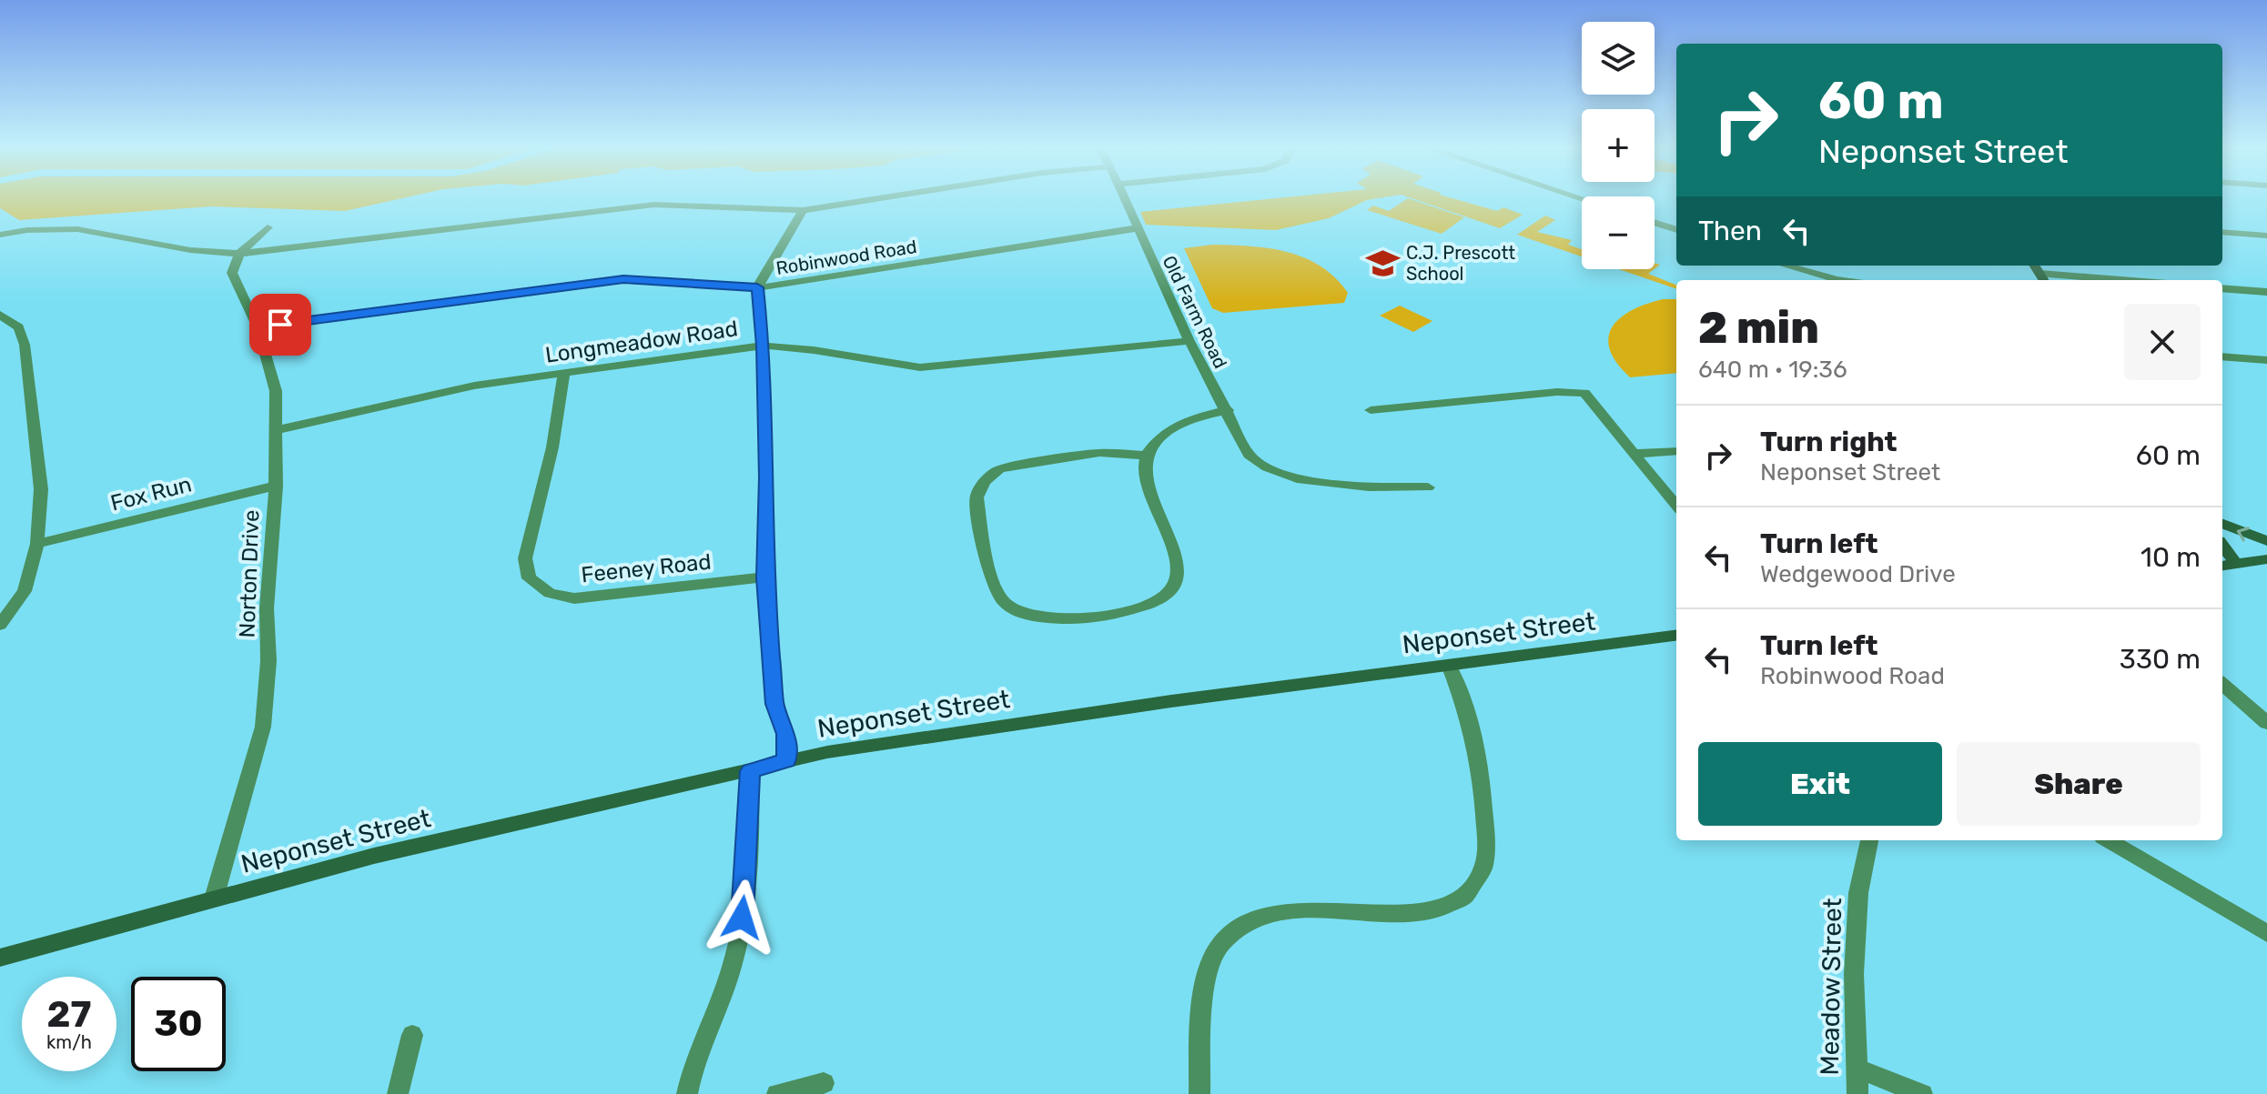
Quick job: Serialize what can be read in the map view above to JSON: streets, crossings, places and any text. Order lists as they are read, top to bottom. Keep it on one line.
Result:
{"streets":{"main road":["Neponset Street"],"street":["Robinwood Road","Old Farm Road","Longmeadow Road","Fox Run","Feeney Road","Norton Drive","Meadow Street"]},"crossings":[["Robinwood Road","Old Farm Road"],["Robinwood Road","Norton Drive"],["Old Farm Road","Longmeadow Road"],["Longmeadow Road","Feeney Road"],["Longmeadow Road","Norton Drive"],["Fox Run","Norton Drive"],["Norton Drive","Neponset Street"]],"places":{"school or university":["C.J. Prescott School"]},"page":{"map_buttons":["+","−"],"turn":["60 m","Neponset Street"],"then":"Then","heading":["2 min","640 m · 19:36"],"list":[{"name":"Turn right","note":"Neponset Street","value":"60 m"},{"name":"Turn left","note":"Wedgewood Drive","value":"10 m"},{"name":"Turn left","note":"Robinwood Road","value":"330 m"}],"buttons":["Exit","Share"],"speed":"27 km/h","limit":"30"}}
